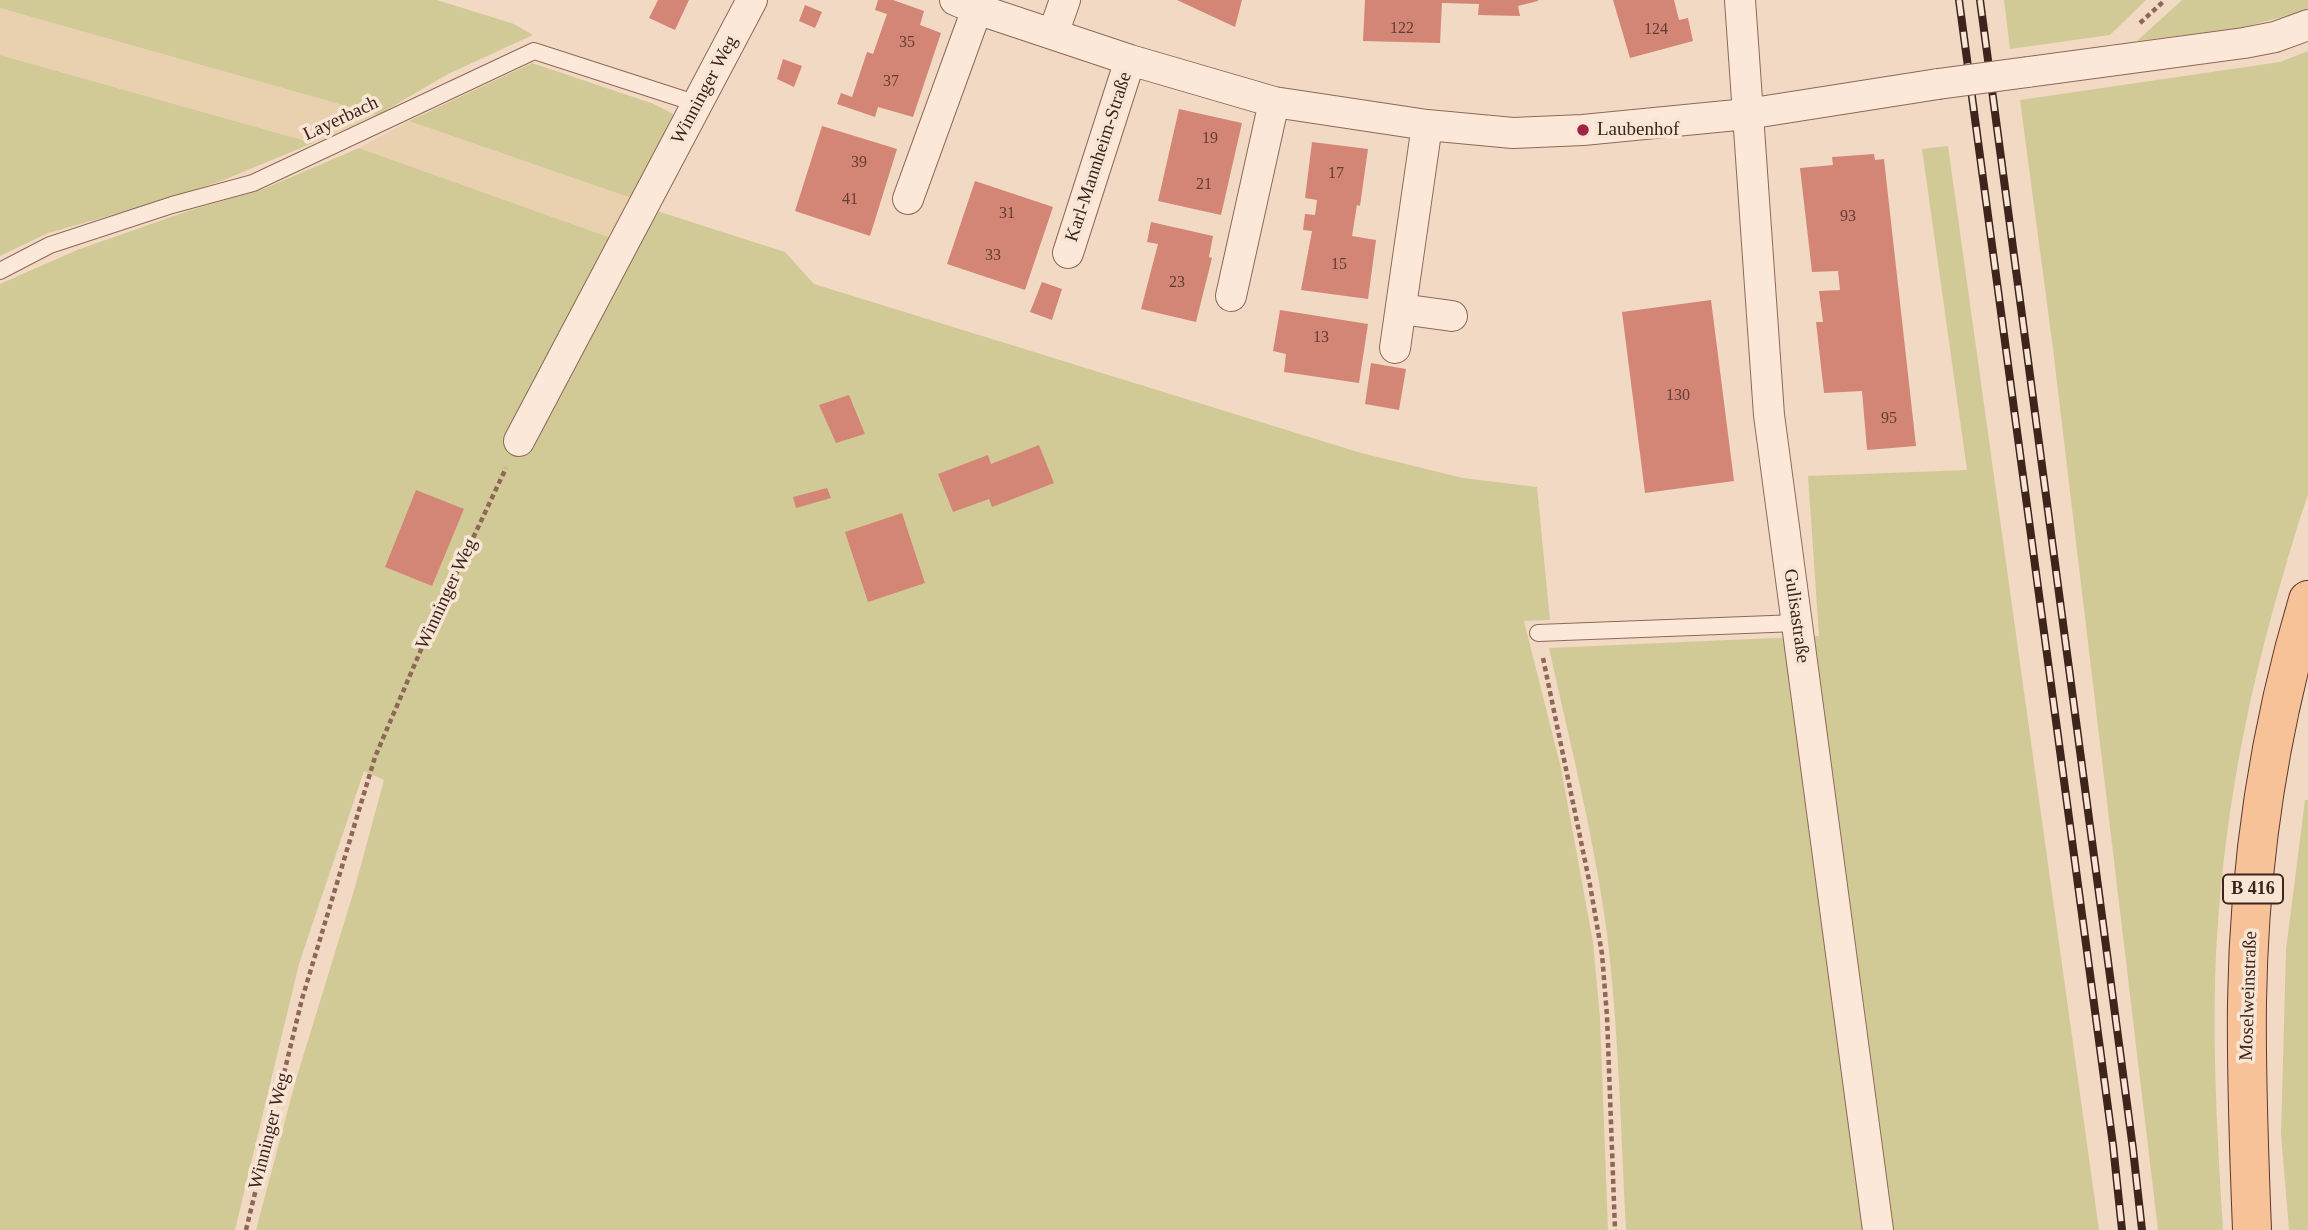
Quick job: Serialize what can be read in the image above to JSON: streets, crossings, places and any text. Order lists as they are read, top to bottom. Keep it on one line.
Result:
{"streets":{"main road":["B 416","Moselweinstraße"],"street":["Winninger Weg","Karl-Mannheim-Straße","Gulisastraße"],"lane":["Layerbach"]},"crossings":[["Winninger Weg","Layerbach"],["Karl-Mannheim-Straße","Gulisastraße"]],"places":["Laubenhof"],"house_numbers":["122","124","35","37","19","39","17","21","41","31","93","33","15","23","13","130","95"]}
